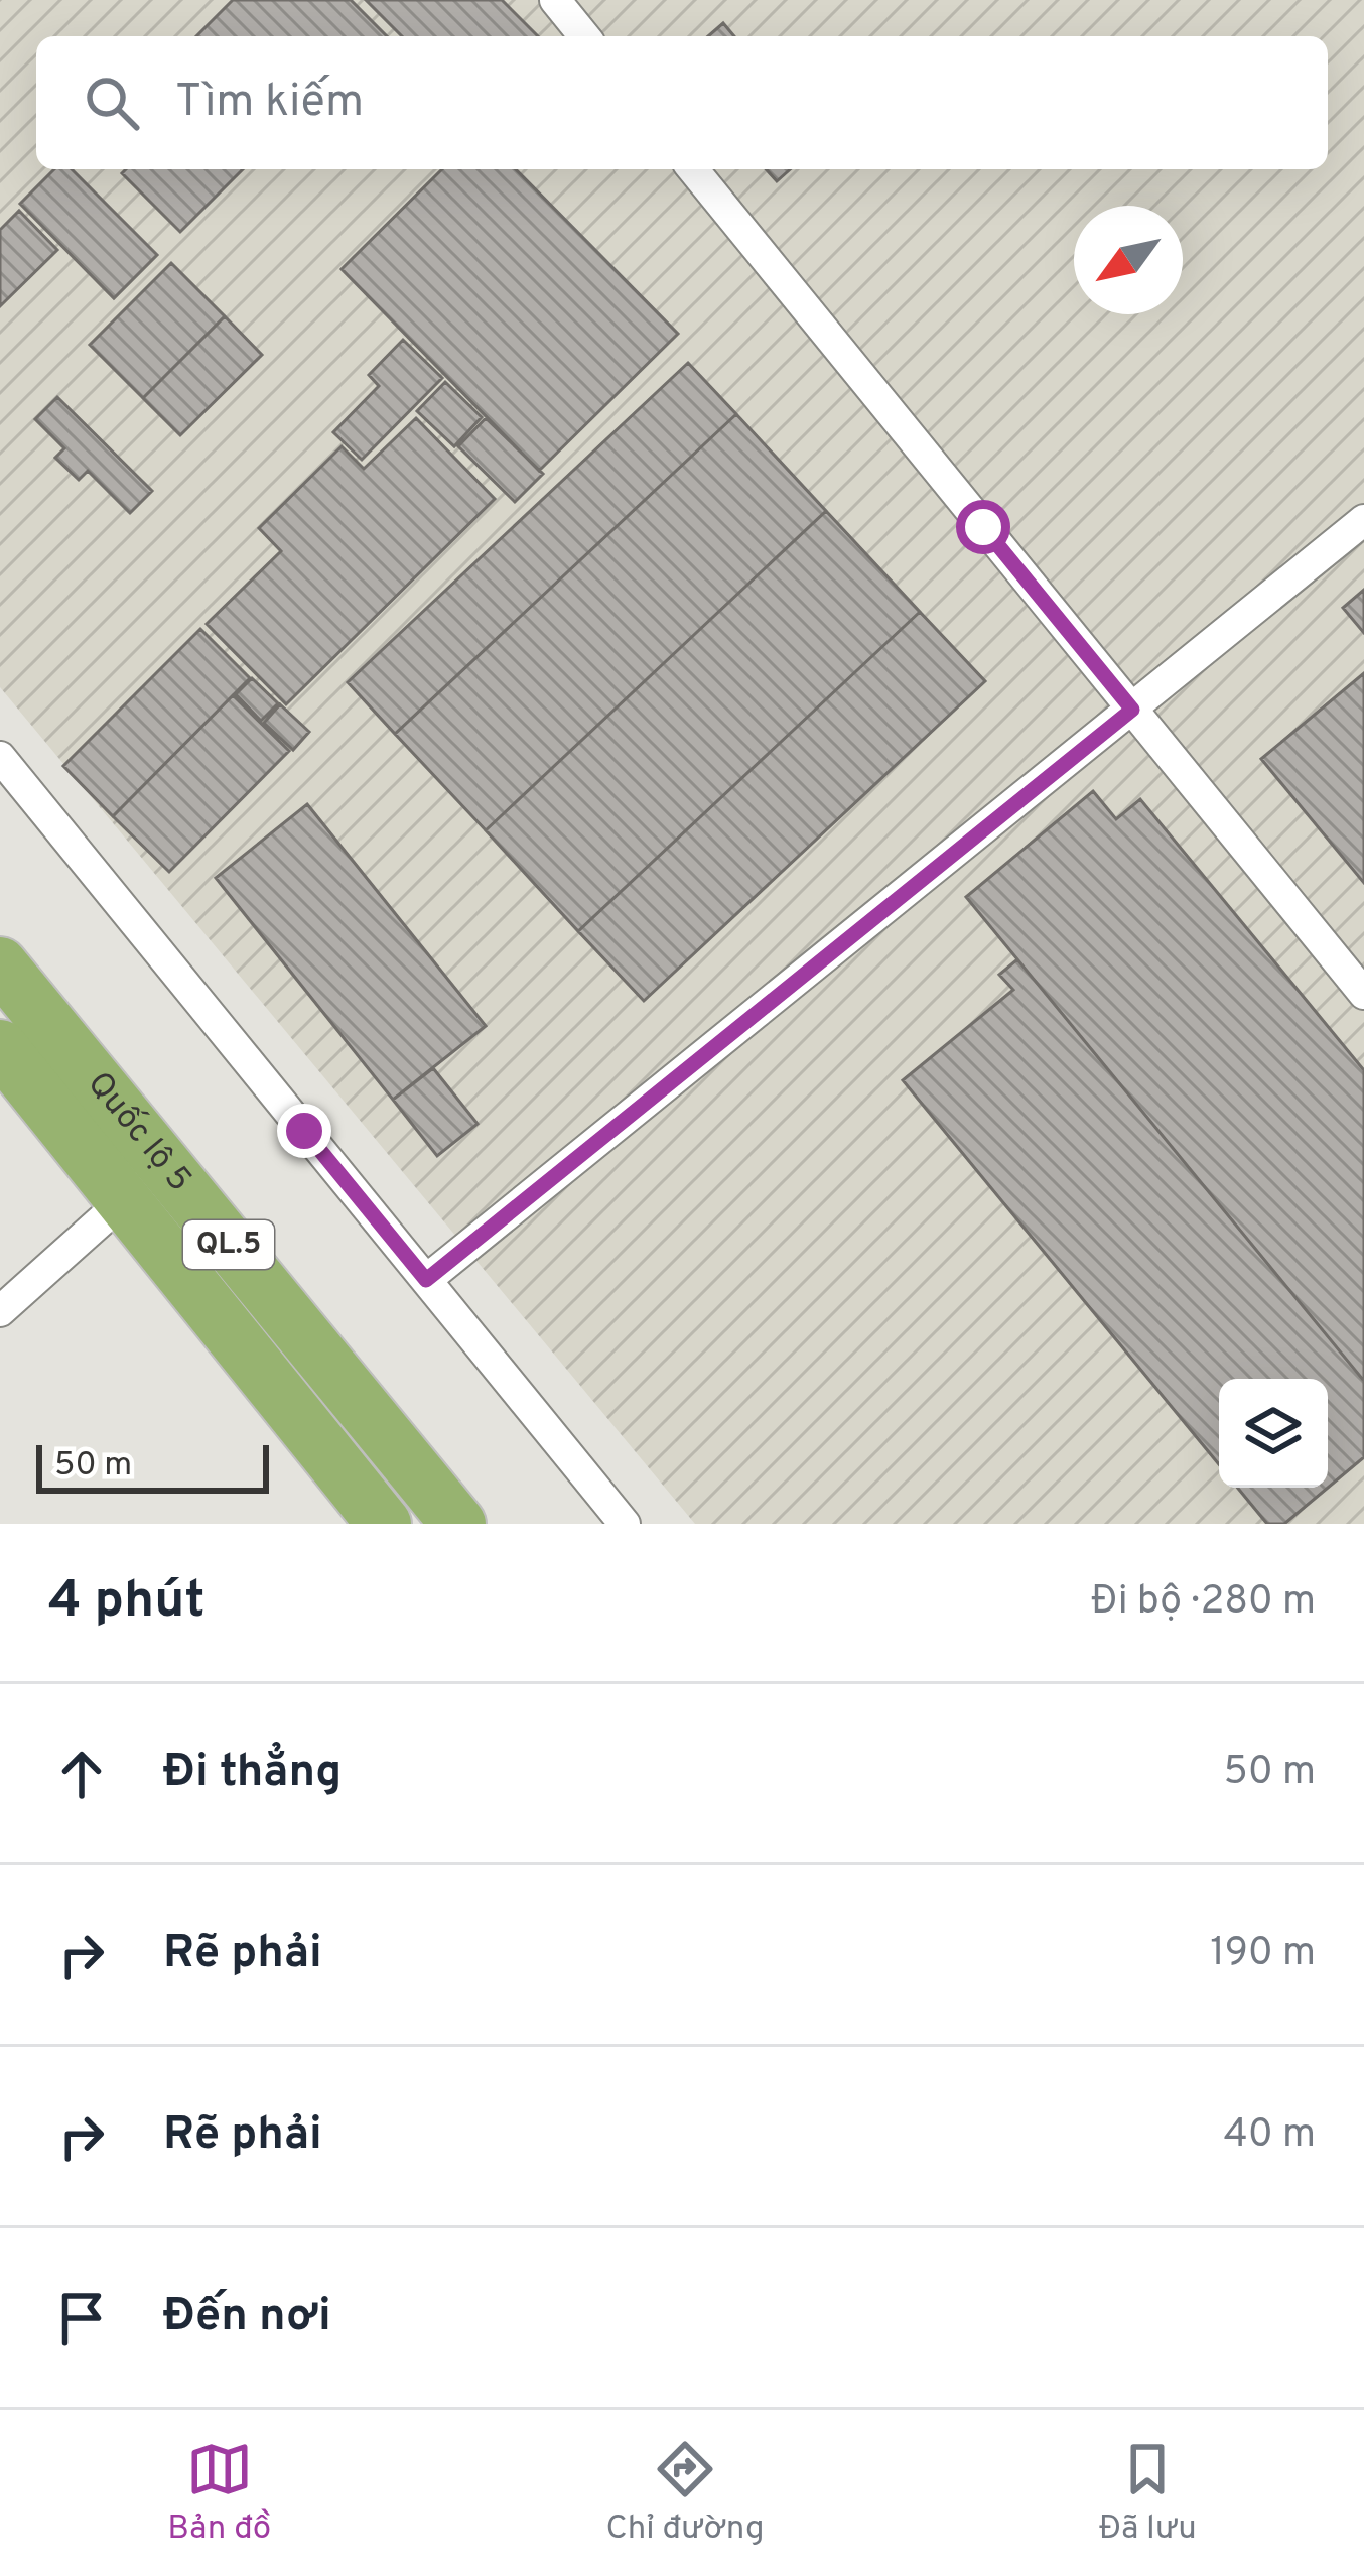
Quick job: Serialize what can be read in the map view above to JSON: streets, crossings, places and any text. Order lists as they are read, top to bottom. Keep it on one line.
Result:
{"streets":{"highway":["Quốc lộ 5","QL.5"]},"scale_bar":"50 m","north":"bottom left","page":{"search":"Tìm kiếm","scale":"50 m","heading":["4 phút","Đi bộ · 280 m"],"list":[["Đi thẳng","50 m"],["Rẽ phải","190 m"],["Rẽ phải","40 m"],"Đến nơi"],"nav":["Bản đồ","Chỉ đường","Đã lưu"]}}
